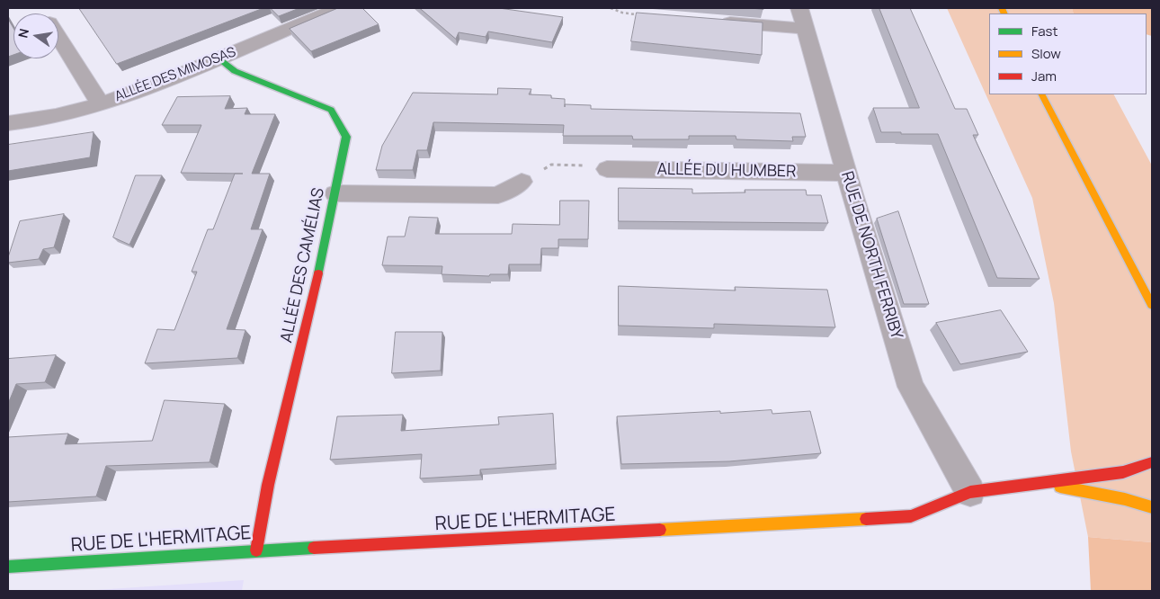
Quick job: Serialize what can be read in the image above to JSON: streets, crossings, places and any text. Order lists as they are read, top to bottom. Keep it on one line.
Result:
{"streets":{"street":["ALLÉE DES MIMOSAS","ALLÉE DU HUMBER","RUE DE NORTH FERRIBY","ALLÉE DES CAMÉLIAS","RUE DE L'HERMITAGE"]},"crossings":[["ALLÉE DES MIMOSAS","ALLÉE DES CAMÉLIAS"],["ALLÉE DU HUMBER","RUE DE NORTH FERRIBY"],["RUE DE NORTH FERRIBY","RUE DE L'HERMITAGE"],["ALLÉE DES CAMÉLIAS","RUE DE L'HERMITAGE"]],"legend":["Fast","Slow","Jam"],"north":"left"}
